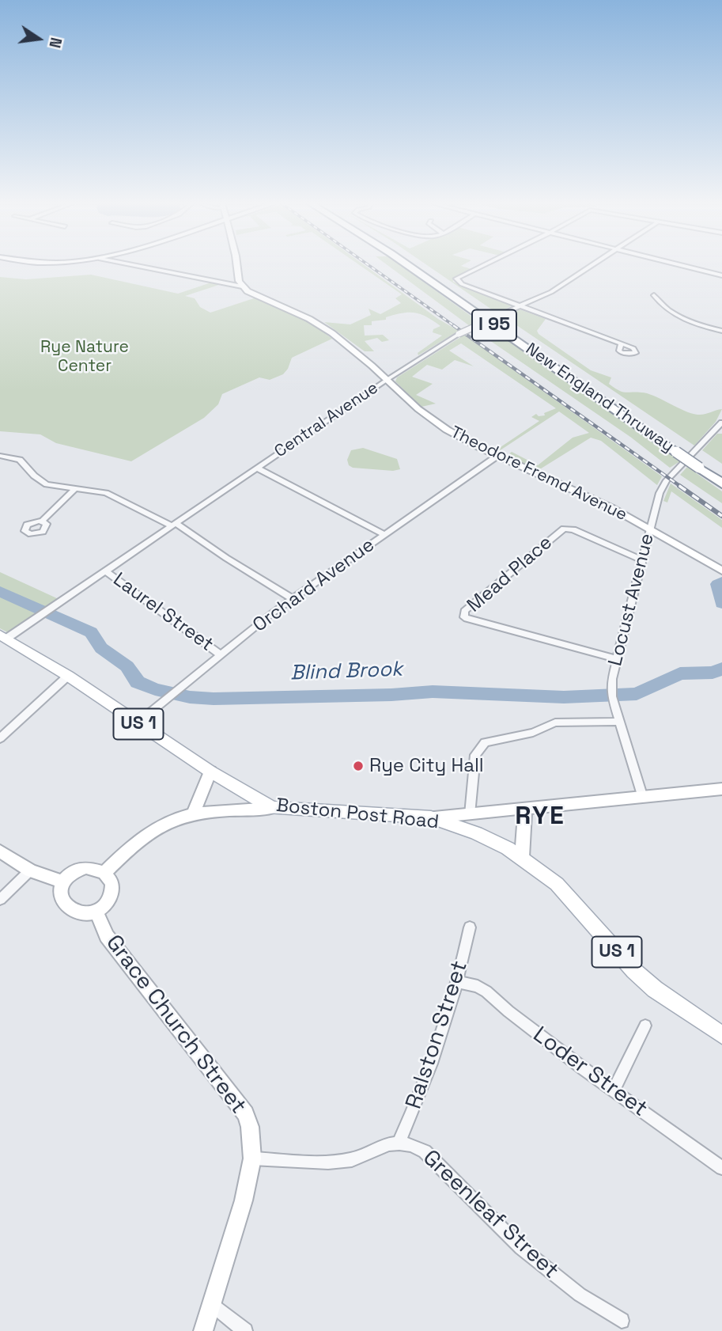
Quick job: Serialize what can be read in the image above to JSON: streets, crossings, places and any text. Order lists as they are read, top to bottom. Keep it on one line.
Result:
{"streets":{"highway":["I 95","New England Thruway"],"main road":["US 1","Boston Post Road"],"street":["Central Avenue","Theodore Fremd Avenue","Mead Place","Orchard Avenue","Locust Avenue","Laurel Street","Grace Church Street","Ralston Street","Loder Street","Greenleaf Street"]},"crossings":[["Central Avenue","Theodore Fremd Avenue"],["Central Avenue","Laurel Street"],["Central Avenue","Boston Post Road"],["Theodore Fremd Avenue","Orchard Avenue"],["Theodore Fremd Avenue","Locust Avenue"],["Mead Place","Locust Avenue"],["Orchard Avenue","Laurel Street"],["Orchard Avenue","Boston Post Road"],["Grace Church Street","Greenleaf Street"],["Ralston Street","Loder Street"],["Ralston Street","Greenleaf Street"]],"districts":["RYE"],"water":["Blind Brook"],"parks":["Rye Nature Center"],"places":["Rye City Hall"],"north":"right"}
